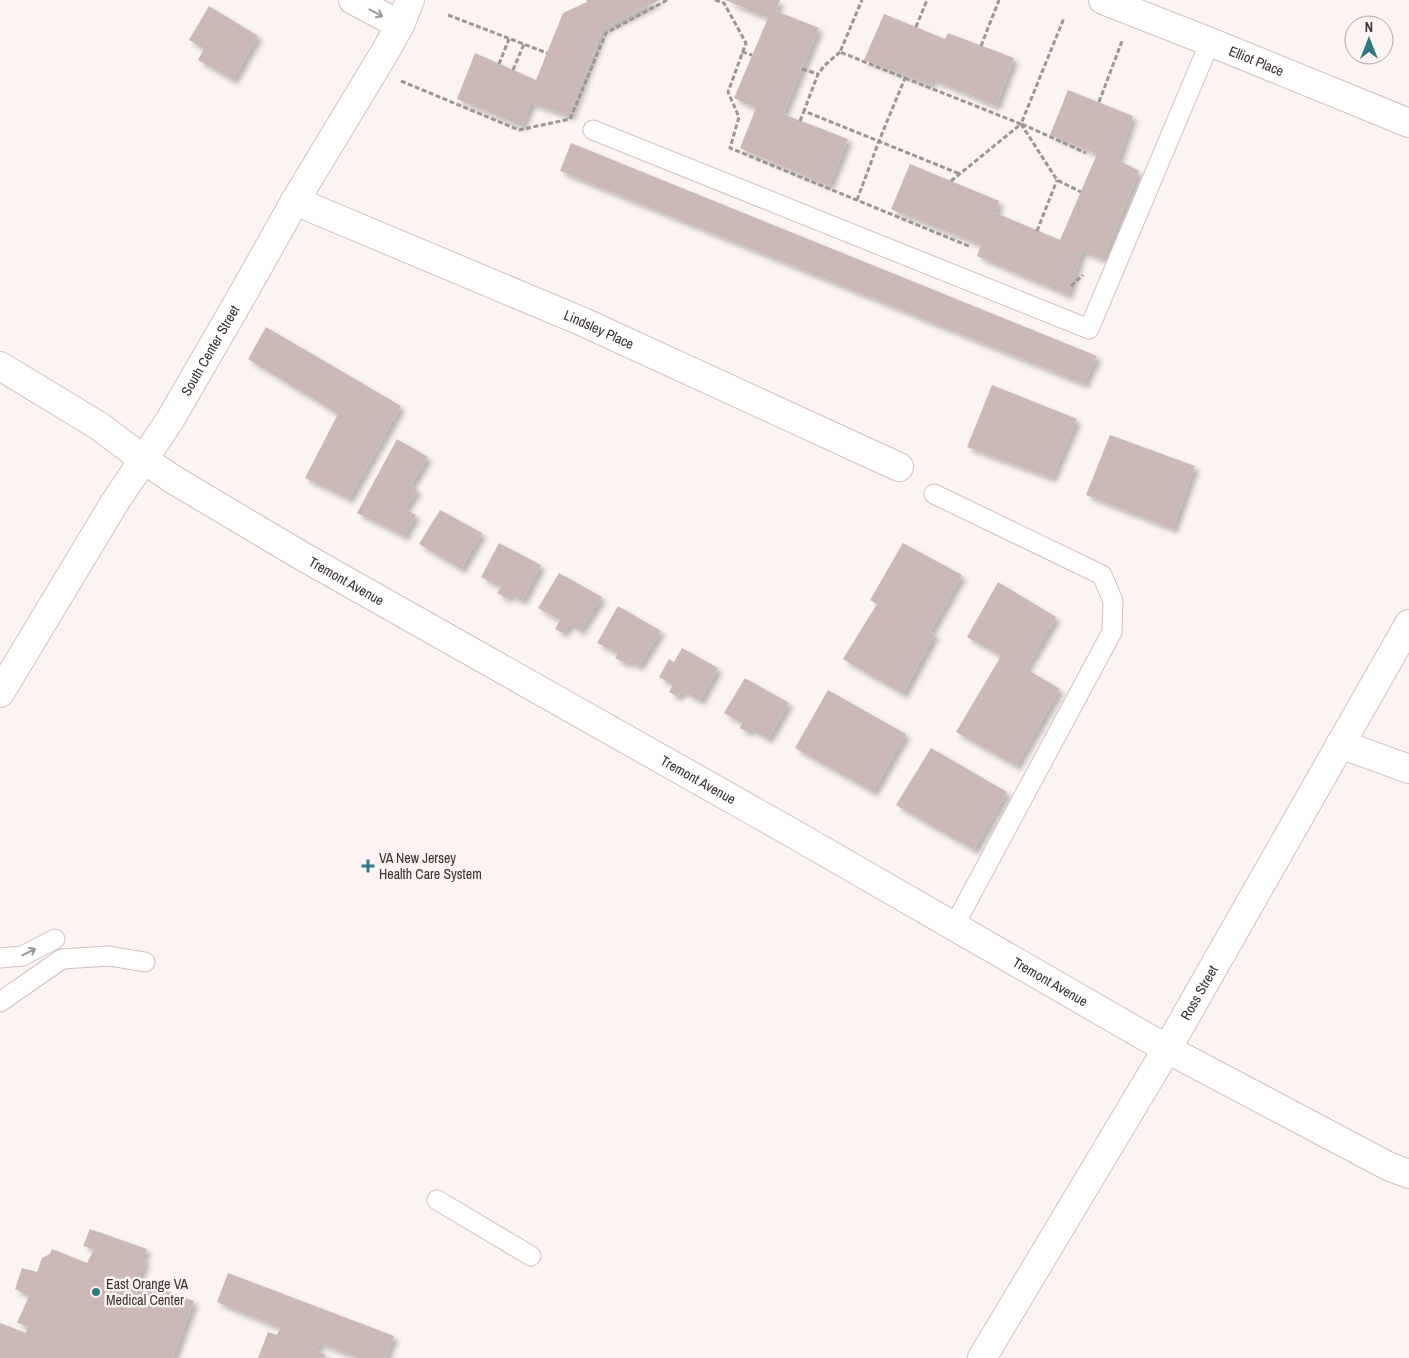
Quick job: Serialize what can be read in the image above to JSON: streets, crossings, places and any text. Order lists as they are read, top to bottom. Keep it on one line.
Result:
{"streets":{"street":["Elliot Place","Lindsley Place","South Center Street","Tremont Avenue","Ross Street"]},"crossings":[["Lindsley Place","South Center Street"],["South Center Street","Tremont Avenue"],["Tremont Avenue","Ross Street"]],"places":{"health":["VA New Jersey Health Care System"],"other":["East Orange VA Medical Center"]},"north":"top"}
